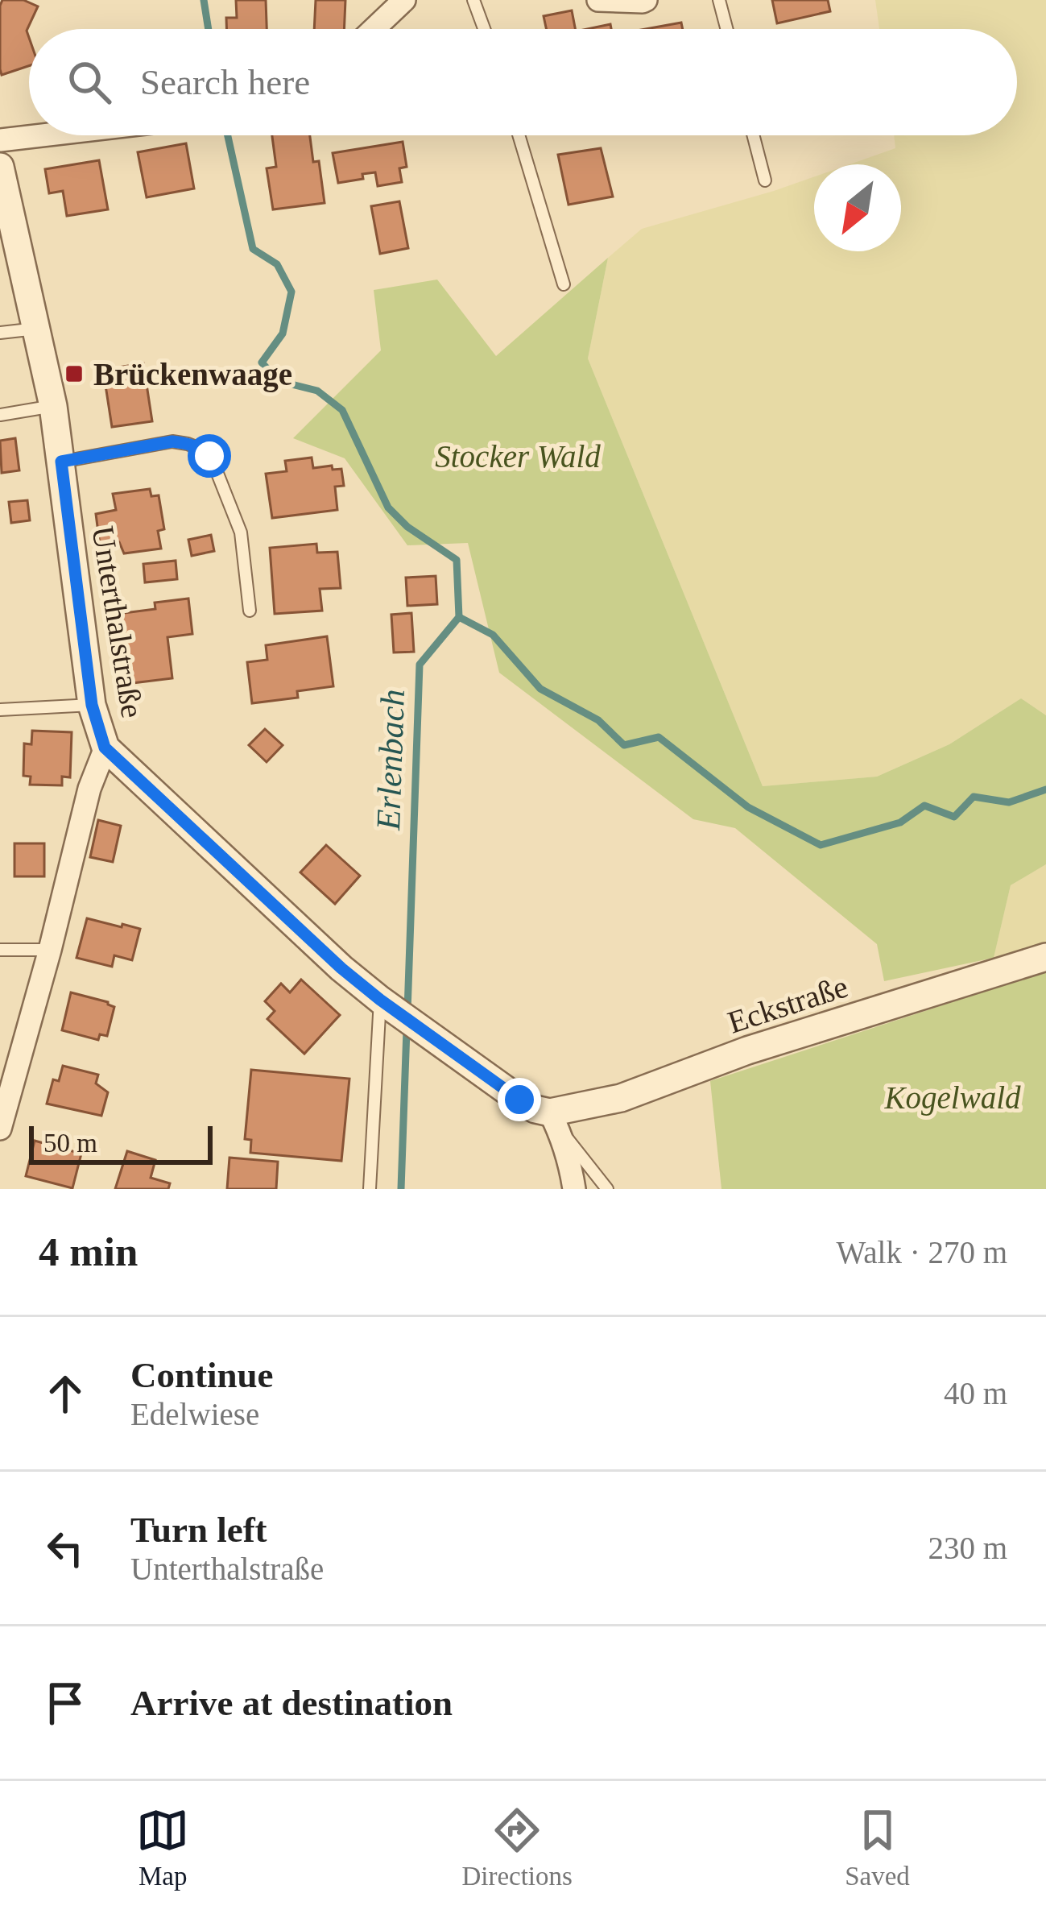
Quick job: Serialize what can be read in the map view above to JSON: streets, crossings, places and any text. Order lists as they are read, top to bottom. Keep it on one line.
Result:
{"streets":{"street":["Unterthalstraße","Eckstraße"]},"crossings":[["Unterthalstraße","Eckstraße"]],"water":["Erlenbach"],"parks":["Stocker Wald","Kogelwald"],"places":{"transit":["Brückenwaage"]},"scale_bar":"50 m","north":"bottom left","page":{"search":"Search here","scale":"50 m","heading":["4 min","Walk · 270 m"],"list":[["Continue","Edelwiese","40 m"],["Turn left","Unterthalstraße","230 m"],"Arrive at destination"],"nav":["Map","Directions","Saved"]}}
